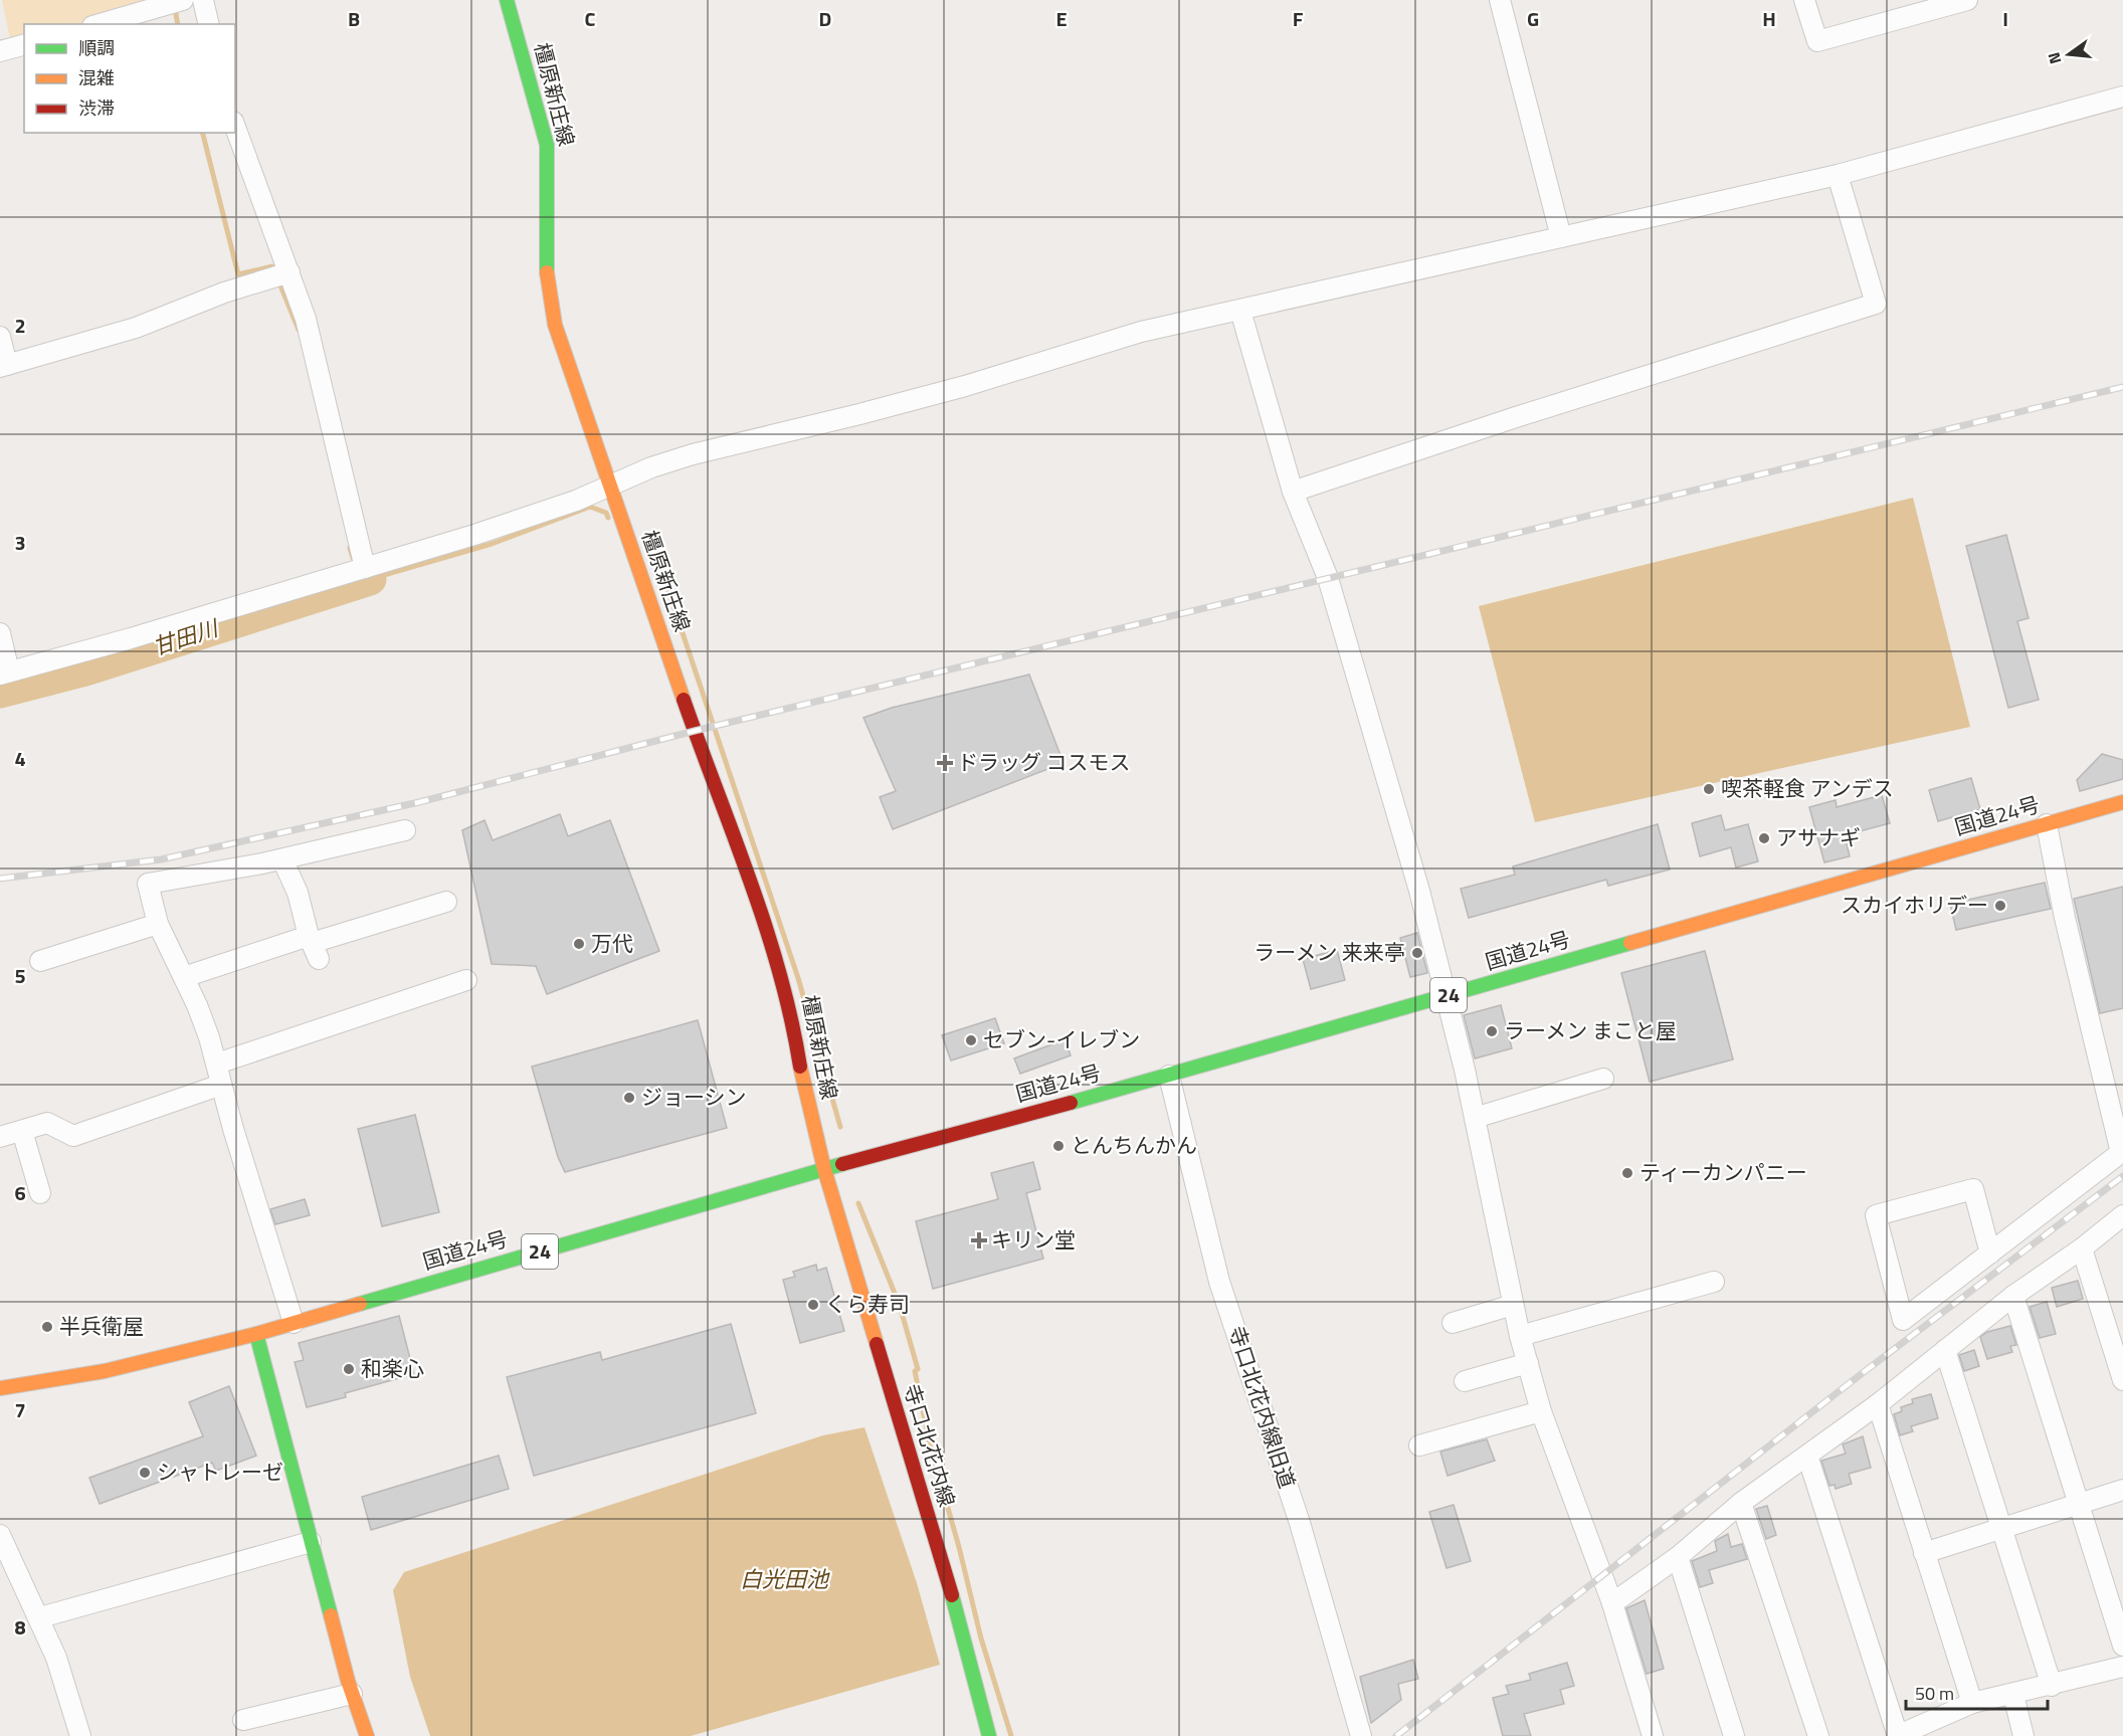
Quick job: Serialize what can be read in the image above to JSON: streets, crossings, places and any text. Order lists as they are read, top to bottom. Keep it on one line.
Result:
{"streets":{"main road":["橿原新庄線","国道24号","24","寺口北花内線"],"street":["寺口北花内線旧道"]},"crossings":[["橿原新庄線","国道24号"],["橿原新庄線","寺口北花内線"],["国道24号","寺口北花内線旧道"],["国道24号","寺口北花内線"]],"water":["甘田川","白光田池"],"places":{"health":["ドラッグ コスモス","キリン堂"],"other":["喫茶軽食 アンデス","アサナギ","スカイホリデー","万代","ラーメン 来来亭","ラーメン まこと屋","セブン-イレブン","ジョーシン","とんちんかん","ティーカンパニー","くら寿司","半兵衛屋","和楽心","シャトレーゼ"]},"legend":["順調","混雑","渋滞"],"scale_bar":"50 m","north":"left","grid":{"columns":["B","C","D","E","F","G","H","I"],"rows":["2","3","4","5","6","7","8"]}}
